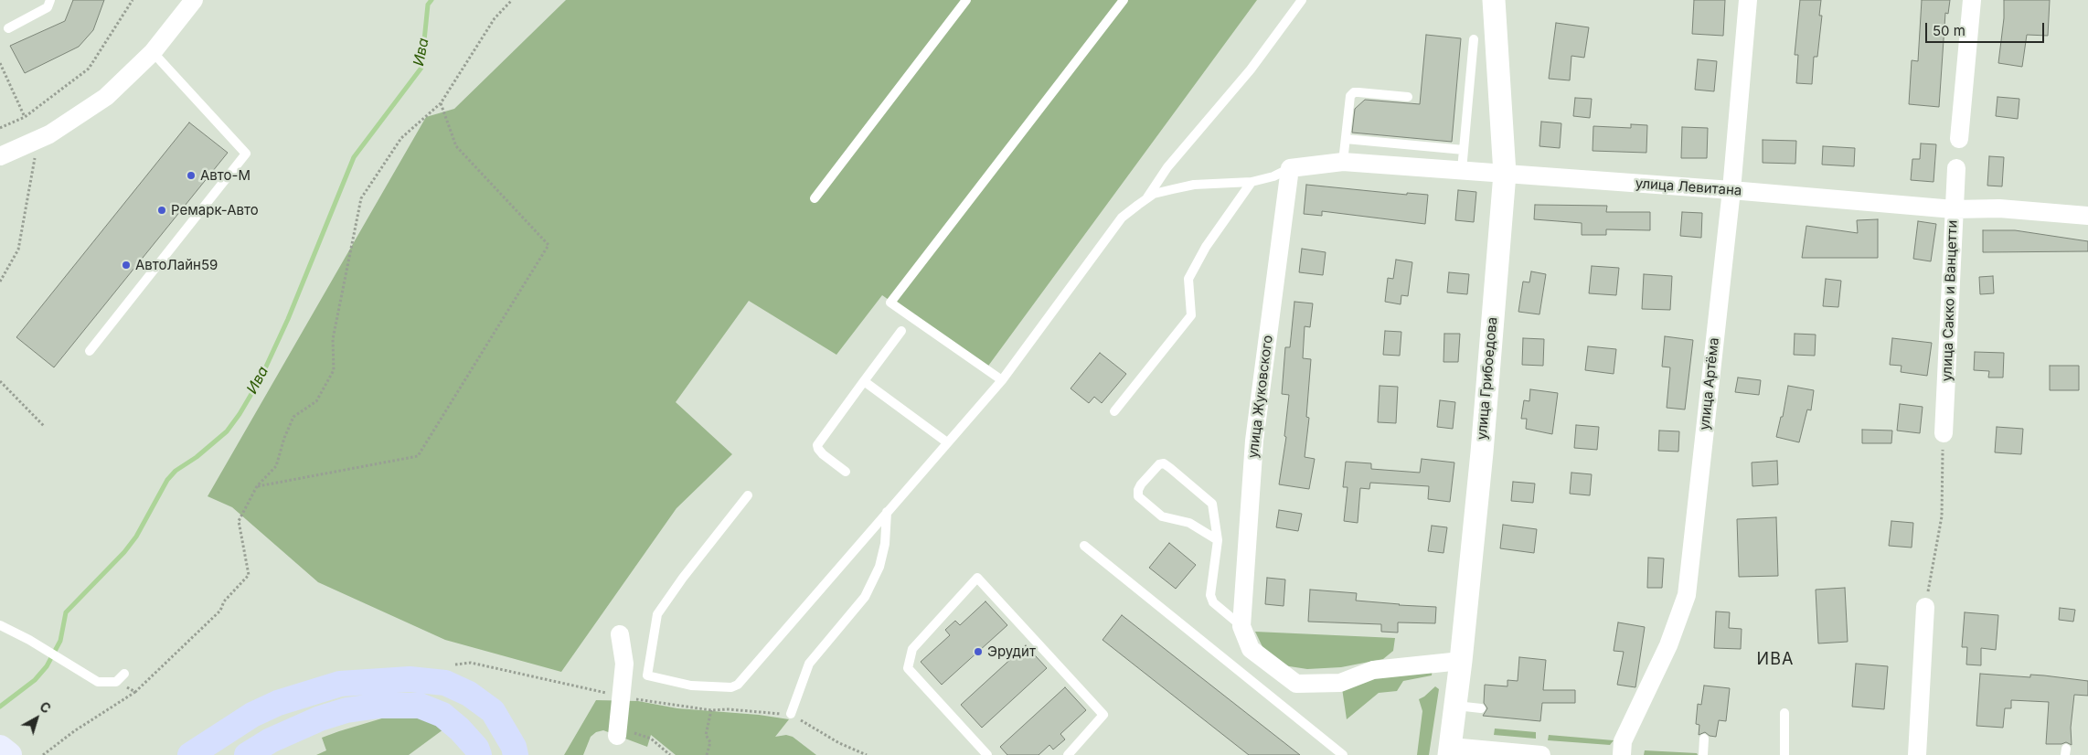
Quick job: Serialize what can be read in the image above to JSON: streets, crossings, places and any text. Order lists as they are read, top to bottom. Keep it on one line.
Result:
{"streets":{"street":["улица Левитана","улица Сакко и Ванцетти","улица Грибоедова","улица Артёма","улица Жуковского"]},"crossings":[["улица Левитана","улица Сакко и Ванцетти"],["улица Левитана","улица Грибоедова"],["улица Левитана","улица Артёма"],["улица Левитана","улица Жуковского"]],"districts":["ИВА"],"water":["Ива"],"places":["Авто-М","Ремарк-Авто","АвтоЛайн59","Эрудит"],"scale_bar":"50 m","north":"top right"}
